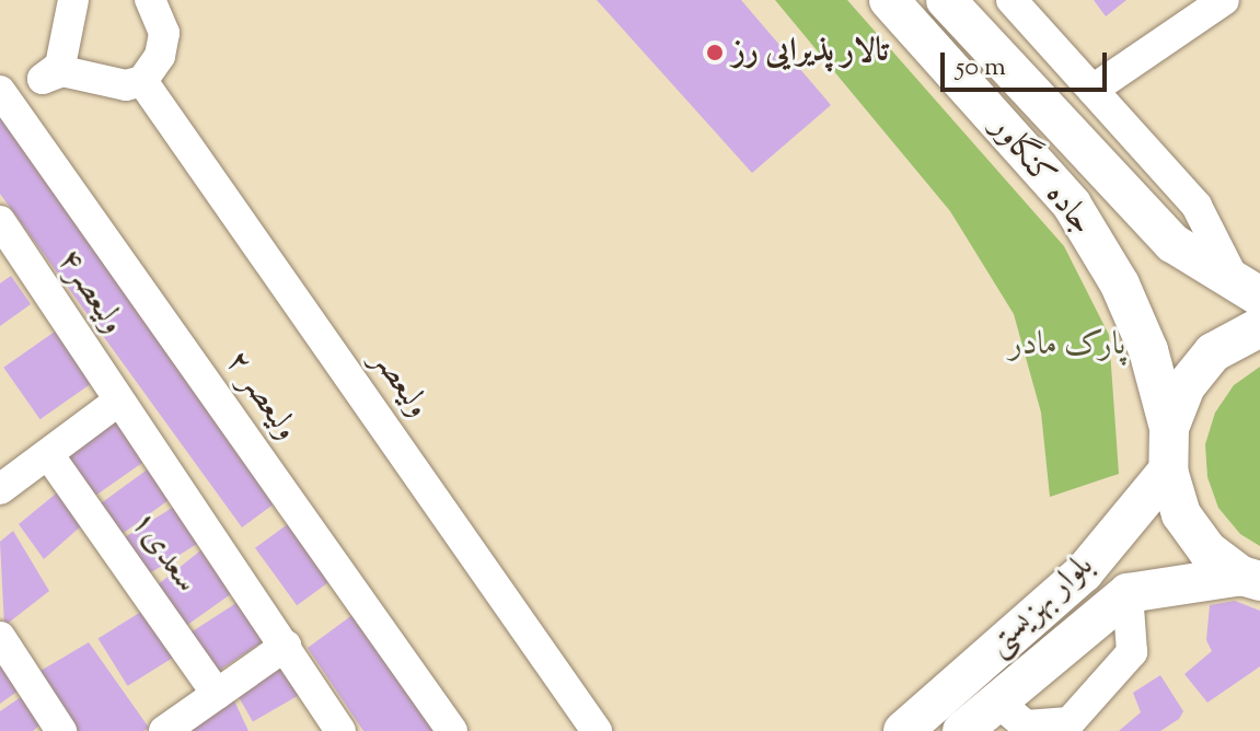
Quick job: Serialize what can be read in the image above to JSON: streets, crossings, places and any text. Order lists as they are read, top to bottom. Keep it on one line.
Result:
{"streets":{"main road":["جاده کنگاور","بلوار بهزیستی"],"street":["ولیعصر۴","ولیعصر","ولیعصر ۲","سعدی۱"]},"parks":["پارک مادر"],"places":["تالار پذیرایی رز"],"scale_bar":"50 m"}
